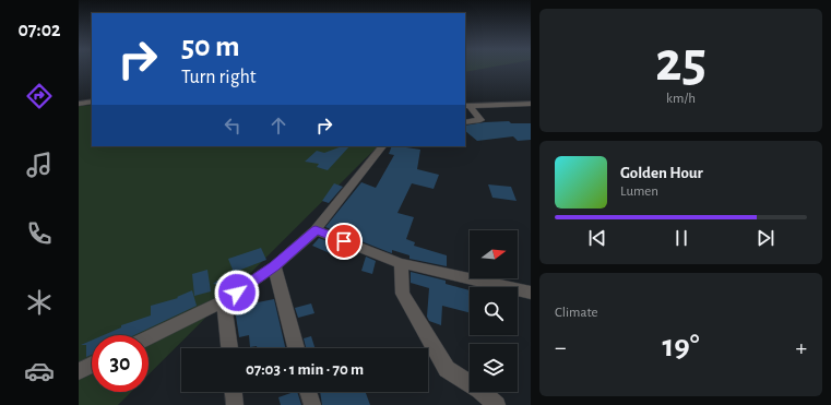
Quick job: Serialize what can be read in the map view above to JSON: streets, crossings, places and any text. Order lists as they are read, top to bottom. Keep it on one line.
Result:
{"north":"right","page":{"tabs":"07:02","tile":[["25","km/h"],"Climate"],"turn":["50 m","Turn right"],"song":["Golden Hour","Lumen"],"heat":["−","19°","+"],"limit":"30","trip":"07:03 · 1 min · 70 m"}}
